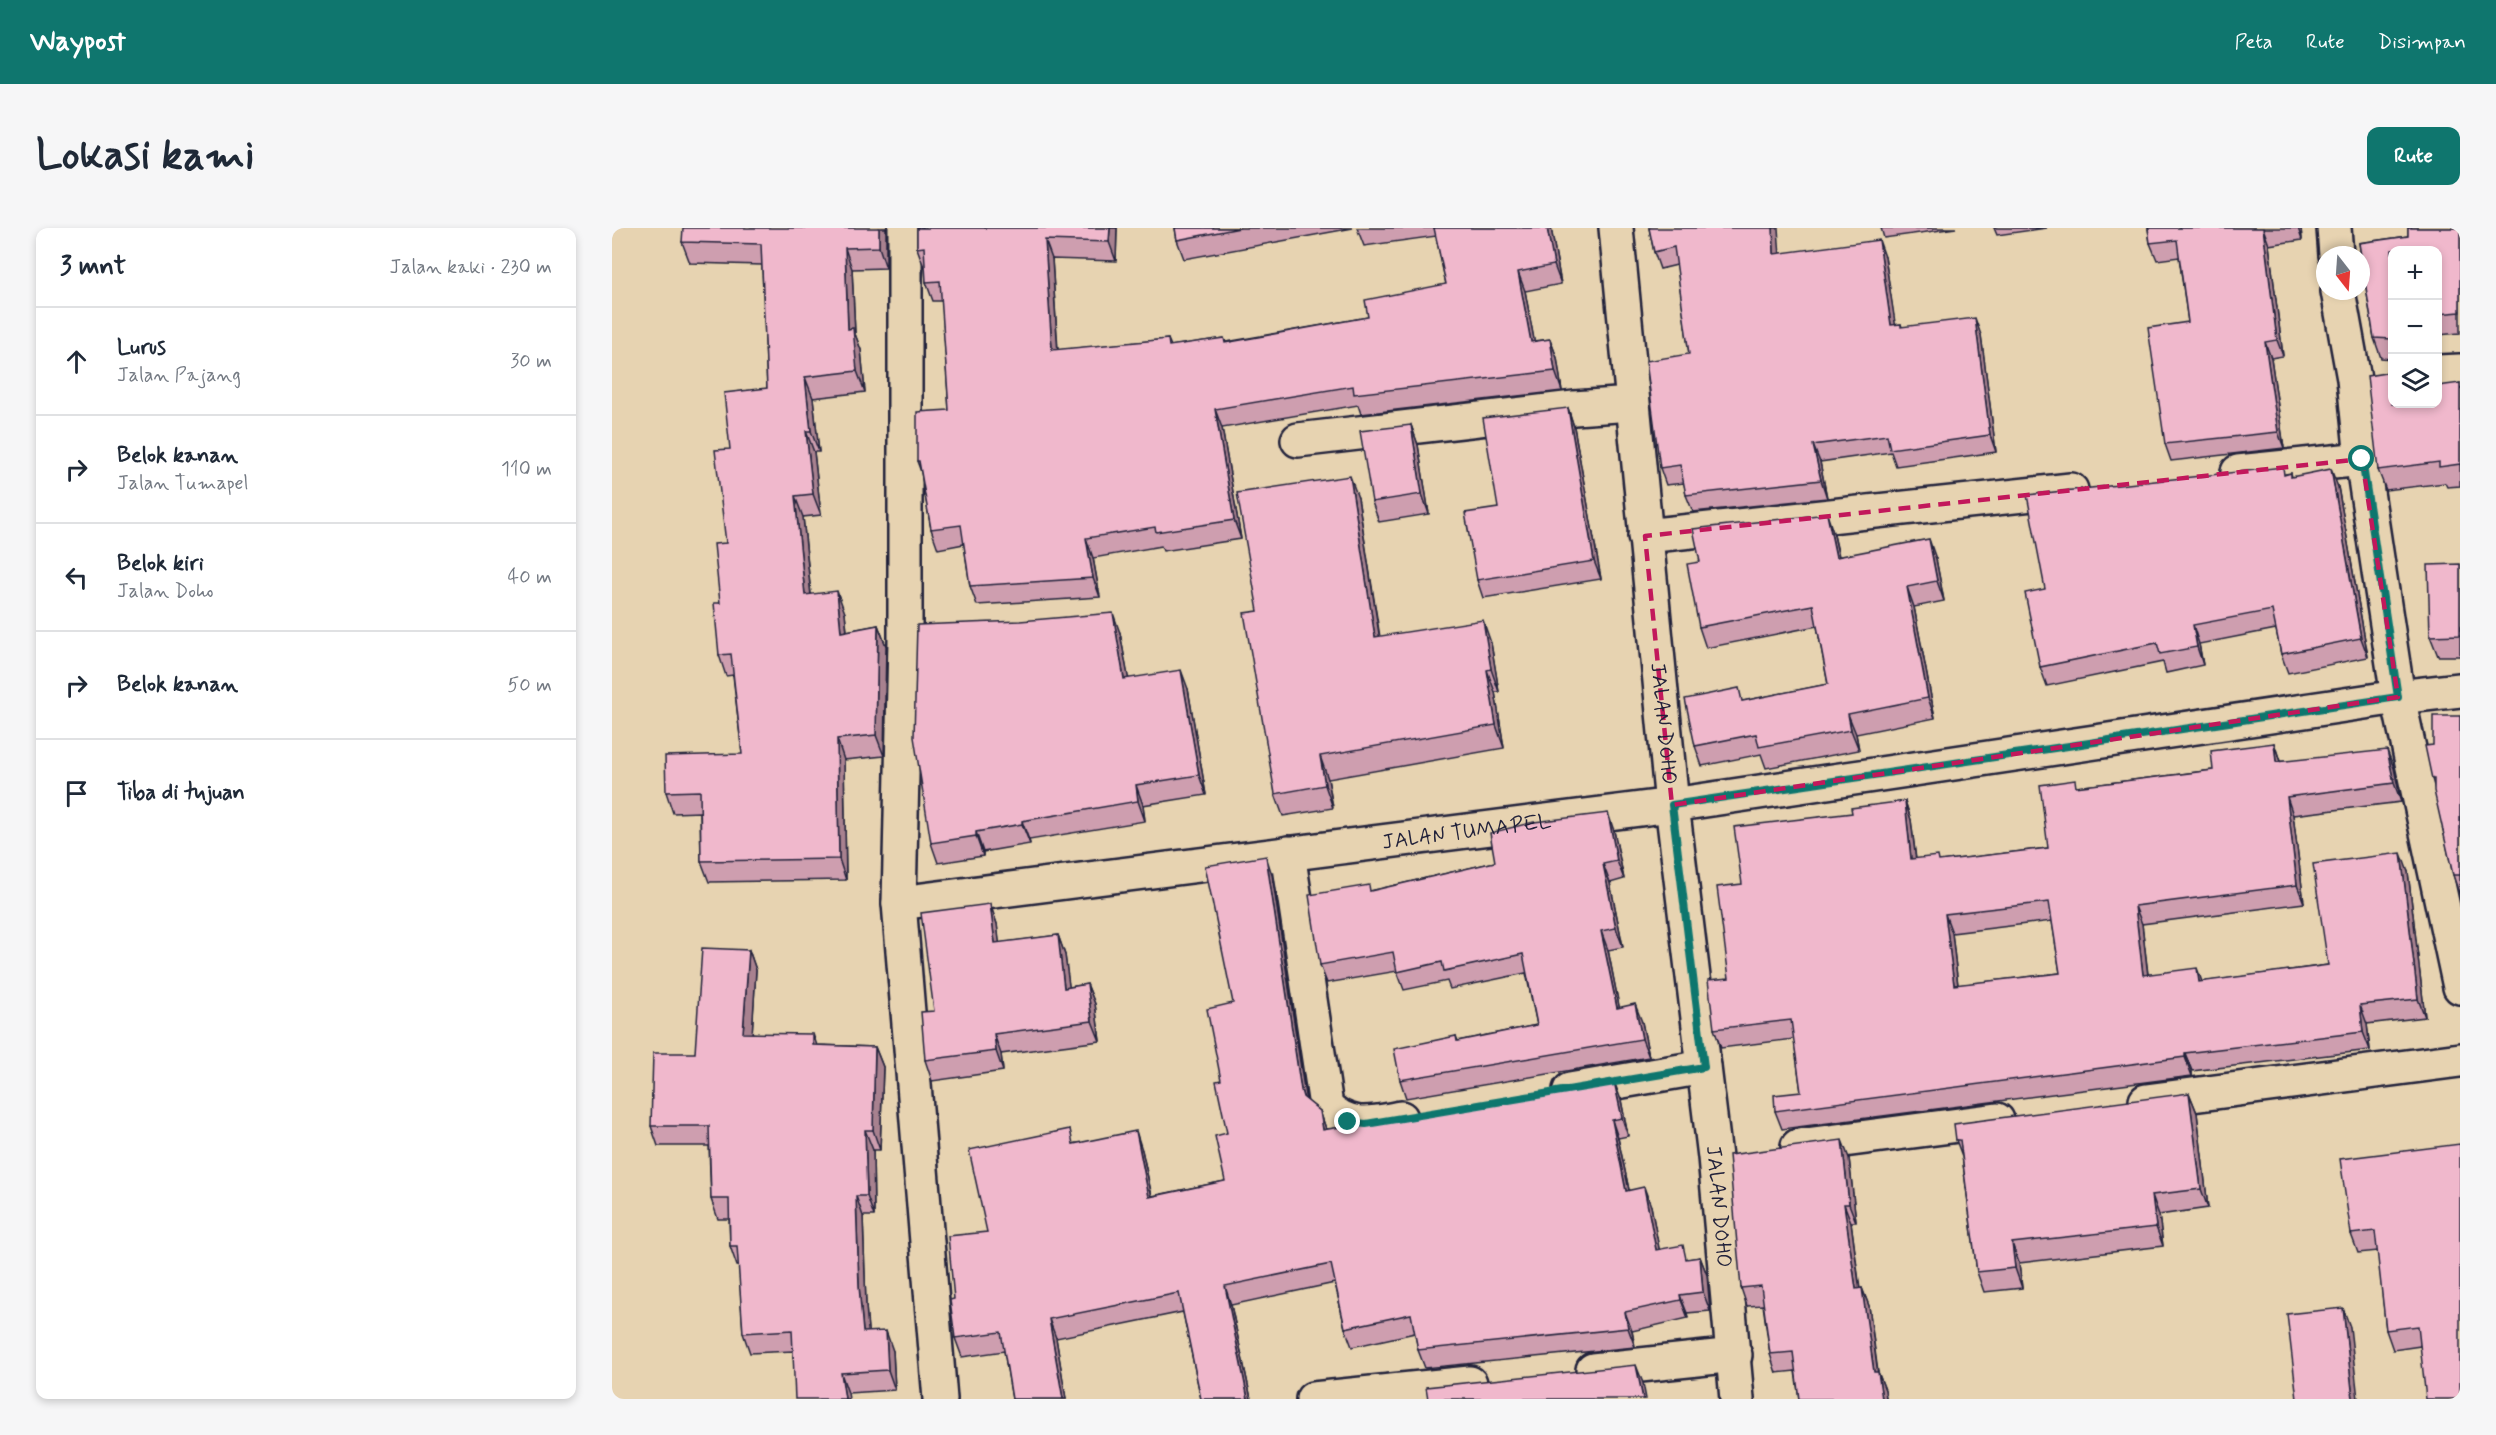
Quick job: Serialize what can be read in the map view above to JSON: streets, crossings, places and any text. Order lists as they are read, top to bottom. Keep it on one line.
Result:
{"streets":{"street":["JALAN DOHO","JALAN TUMAPEL"]},"crossings":[["JALAN DOHO","JALAN TUMAPEL"]],"north":"bottom","page":{"header":"Waypost","nav":["Peta","Rute","Disimpan"],"buttons":"Rute","title":"Lokasi kami","heading":["3 mnt","Jalan kaki · 230 m"],"map_buttons":["+","−"],"list":[["Lurus","Jalan Pajang","30 m"],["Belok kanan","Jalan Tumapel","110 m"],["Belok kiri","Jalan Doho","40 m"],["Belok kanan","50 m"],"Tiba di tujuan"]}}
